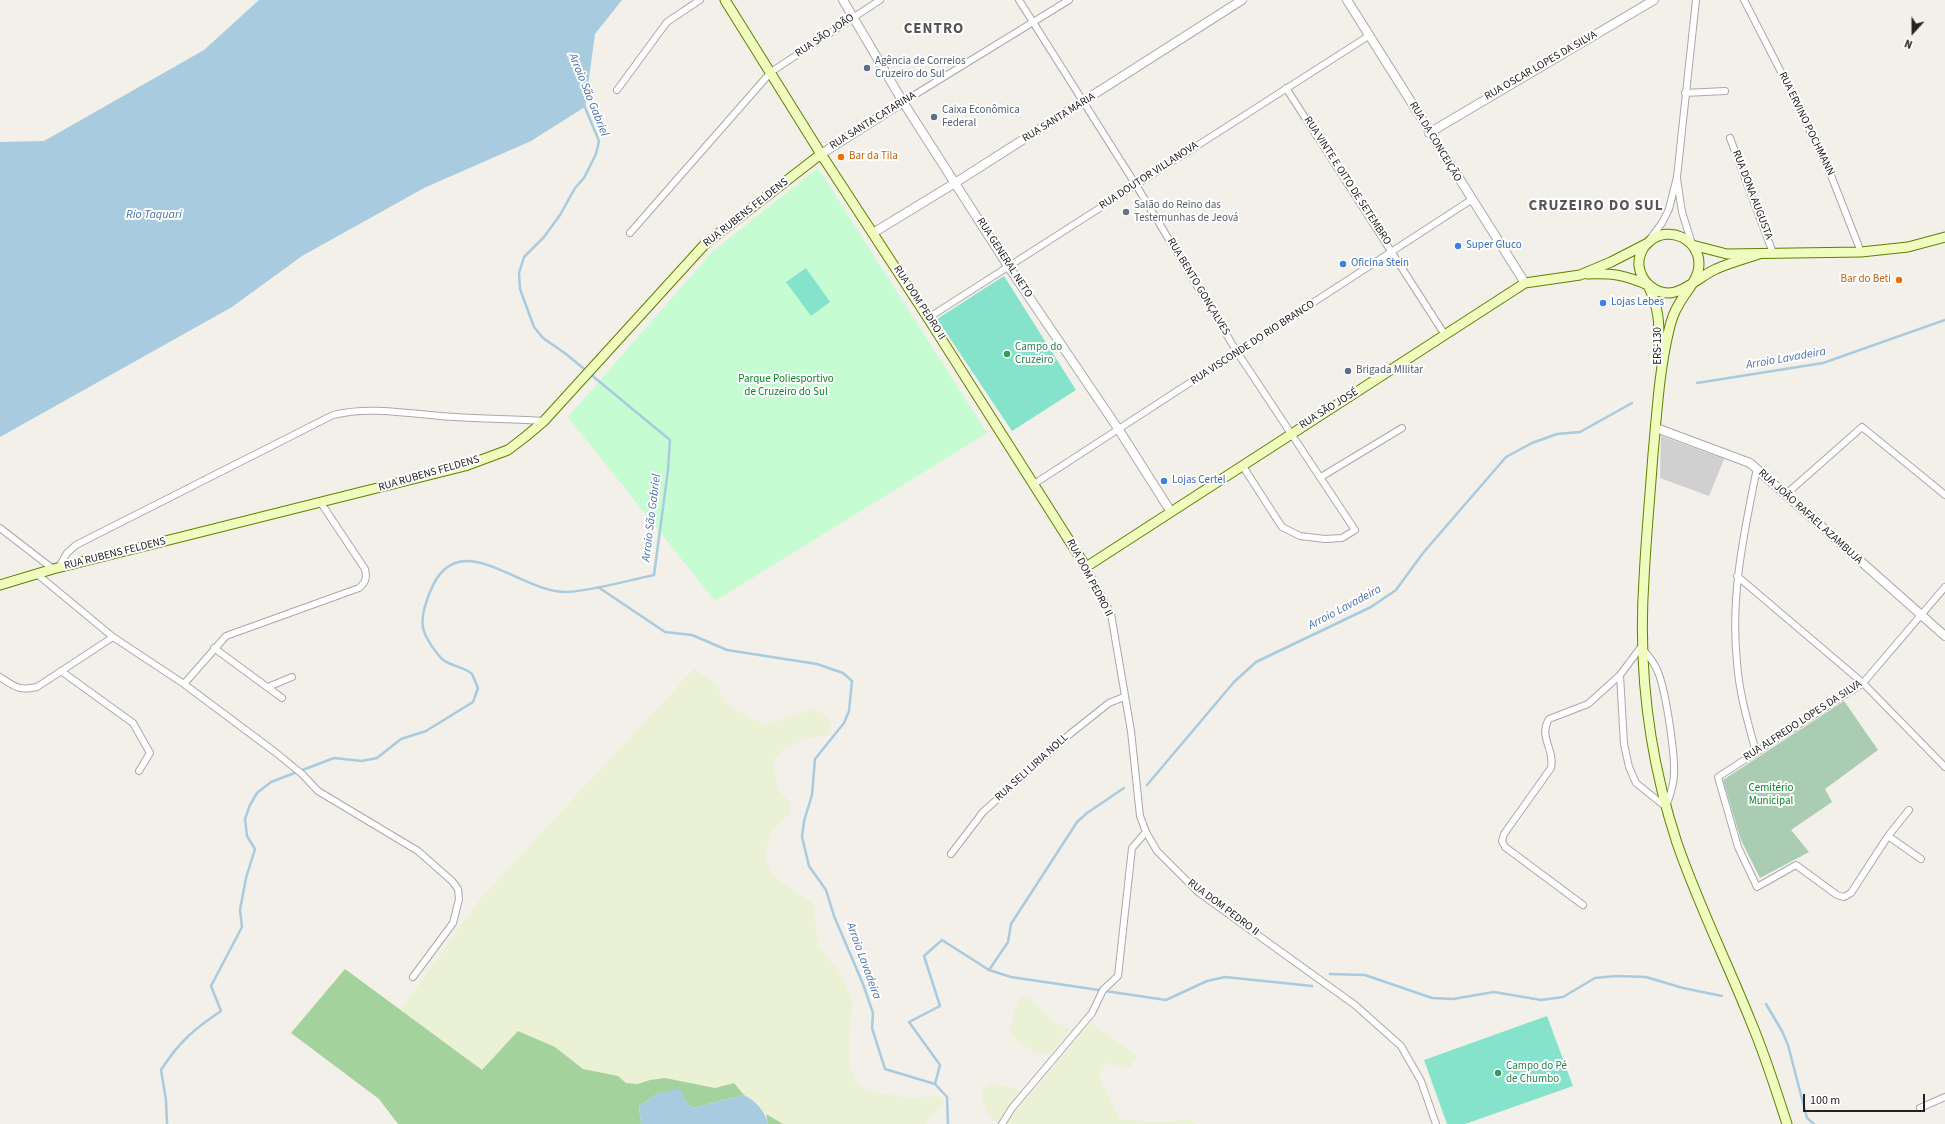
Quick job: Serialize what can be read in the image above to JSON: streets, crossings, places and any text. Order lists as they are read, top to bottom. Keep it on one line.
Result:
{"streets":{"main road":["RUA RUBENS FELDENS","RUA DOM PEDRO II","ERS-130","RUA SÃO JOSÉ"],"street":["RUA SÃO JOÃO","RUA OSCAR LOPES DA SILVA","RUA SANTA MARIA","RUA SANTA CATARINA","RUA ERVINO POCHMANN","RUA DA CONCEIÇÃO","RUA DOUTOR VILLANOVA","RUA VINTE E OITO DE SETEMBRO","RUA DONA AUGUSTA","RUA GENERAL NETO","RUA BENTO GONÇALVES","RUA VISCONDE DO RIO BRANCO","RUA JOÃO RAFAEL AZAMBUJA","RUA ALFREDO LOPES DA SILVA","RUA SELI LIRIA NOLL"]},"crossings":[["RUA SÃO JOÃO","RUA GENERAL NETO"],["RUA SÃO JOÃO","RUA DOM PEDRO II"],["RUA OSCAR LOPES DA SILVA","RUA DA CONCEIÇÃO"],["RUA SANTA MARIA","RUA GENERAL NETO"],["RUA SANTA MARIA","RUA BENTO GONÇALVES"],["RUA SANTA MARIA","RUA DOM PEDRO II"],["RUA SANTA CATARINA","RUA RUBENS FELDENS"],["RUA SANTA CATARINA","RUA GENERAL NETO"],["RUA SANTA CATARINA","RUA BENTO GONÇALVES"],["RUA SANTA CATARINA","RUA DOM PEDRO II"],["RUA DA CONCEIÇÃO","RUA DOUTOR VILLANOVA"],["RUA DA CONCEIÇÃO","RUA VISCONDE DO RIO BRANCO"],["RUA DA CONCEIÇÃO","RUA SÃO JOSÉ"],["RUA DOUTOR VILLANOVA","RUA VINTE E OITO DE SETEMBRO"],["RUA DOUTOR VILLANOVA","RUA GENERAL NETO"],["RUA DOUTOR VILLANOVA","RUA BENTO GONÇALVES"],["RUA DOUTOR VILLANOVA","RUA DOM PEDRO II"],["RUA VINTE E OITO DE SETEMBRO","RUA VISCONDE DO RIO BRANCO"],["RUA VINTE E OITO DE SETEMBRO","RUA SÃO JOSÉ"],["RUA RUBENS FELDENS","RUA DOM PEDRO II"],["RUA GENERAL NETO","RUA VISCONDE DO RIO BRANCO"],["RUA GENERAL NETO","RUA SÃO JOSÉ"],["RUA BENTO GONÇALVES","RUA VISCONDE DO RIO BRANCO"],["RUA BENTO GONÇALVES","RUA SÃO JOSÉ"],["RUA DOM PEDRO II","RUA VISCONDE DO RIO BRANCO"],["RUA DOM PEDRO II","RUA SÃO JOSÉ"],["RUA DOM PEDRO II","RUA SELI LIRIA NOLL"],["ERS-130","RUA SÃO JOSÉ"],["ERS-130","RUA JOÃO RAFAEL AZAMBUJA"],["RUA JOÃO RAFAEL AZAMBUJA","RUA ALFREDO LOPES DA SILVA"]],"districts":["CENTRO","CRUZEIRO DO SUL"],"water":["Arroio São Gabriel","Rio Taquari","Arroio Lavadeira"],"parks":["Parque Poliesportivo de Cruzeiro do Sul","Cemitério Municipal"],"places":["Agência de Correios Cruzeiro do Sul","Caixa Econômica Federal","Bar da Tila","Salão do Reino das Testemunhas de Jeová","Super Gluco","Oficina Stein","Bar do Beti","Lojas Lebes","Campo do Cruzeiro","Brigada MIlitar","Lojas Certel","Campo do Pé de Chumbo"],"scale_bar":"100 m","north":"bottom"}
